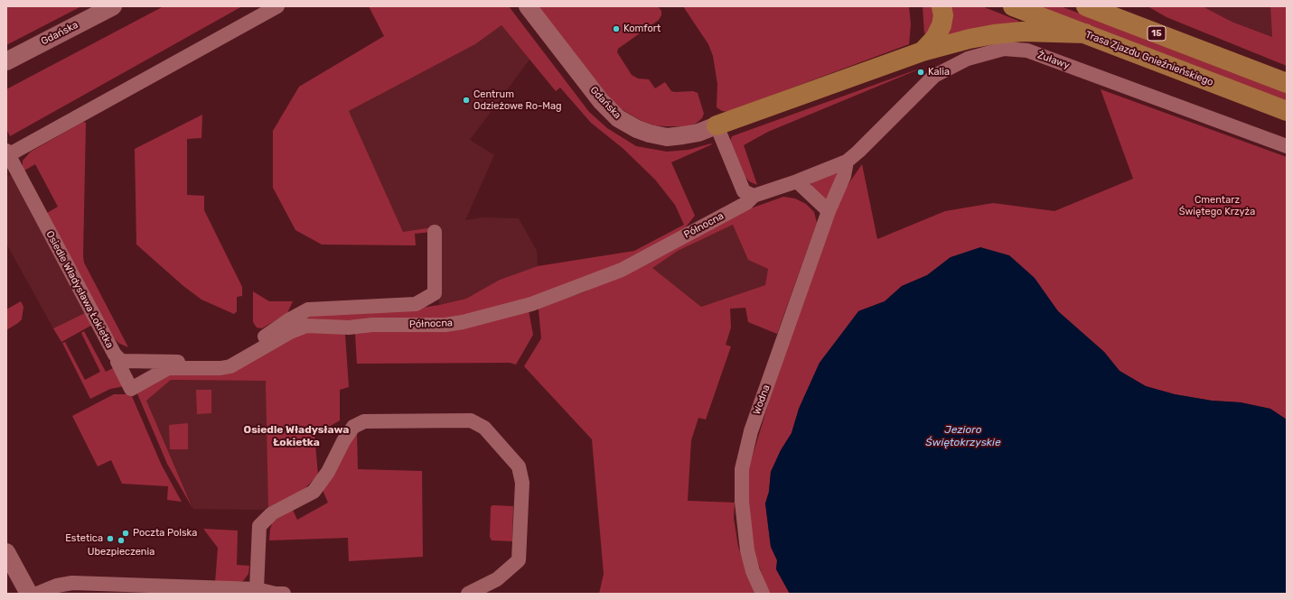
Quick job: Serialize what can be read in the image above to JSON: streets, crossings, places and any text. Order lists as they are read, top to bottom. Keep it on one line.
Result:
{"streets":{"main road":["15","Trasa Zjazdu Gnieźnieńskiego"],"street":["Gdańska","Żuławy","Północna","Osiedle Władysława Łokietka","Wodna"]},"crossings":[["Żuławy","Północna"],["Żuławy","Wodna"],["Północna","Osiedle Władysława Łokietka"]],"districts":["Osiedle Władysława Łokietka"],"water":["Jezioro Świętokrzyskie"],"parks":["Cmentarz Świętego Krzyża"],"places":["Komfort","Kalia","Centrum Odzieżowe Ro-Mag","Poczta Polska","Estetica","Ubezpieczenia"]}
